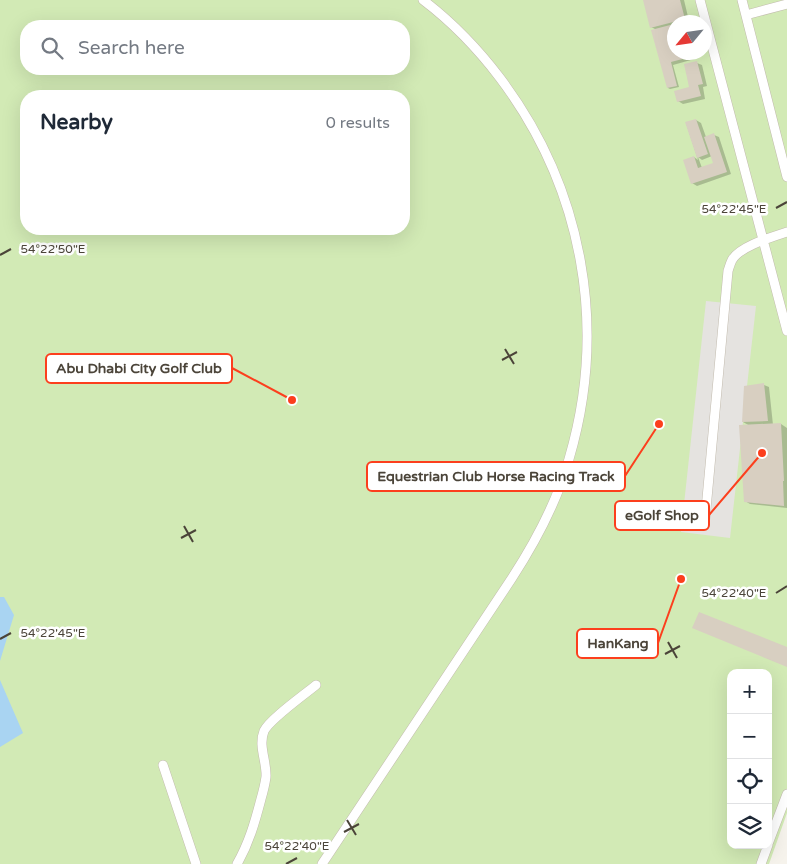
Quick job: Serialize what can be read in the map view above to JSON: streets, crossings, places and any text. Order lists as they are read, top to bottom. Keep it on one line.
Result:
{"places":["Abu Dhabi City Golf Club","Equestrian Club Horse Racing Track","eGolf Shop","HanKang"],"north":"bottom left","page":{"search":"Search here","heading":["Nearby","0 results"],"map_buttons":["+","−"]},"coordinates":["54°22'45\"E","54°22'50\"E","54°22'40\"E"]}
